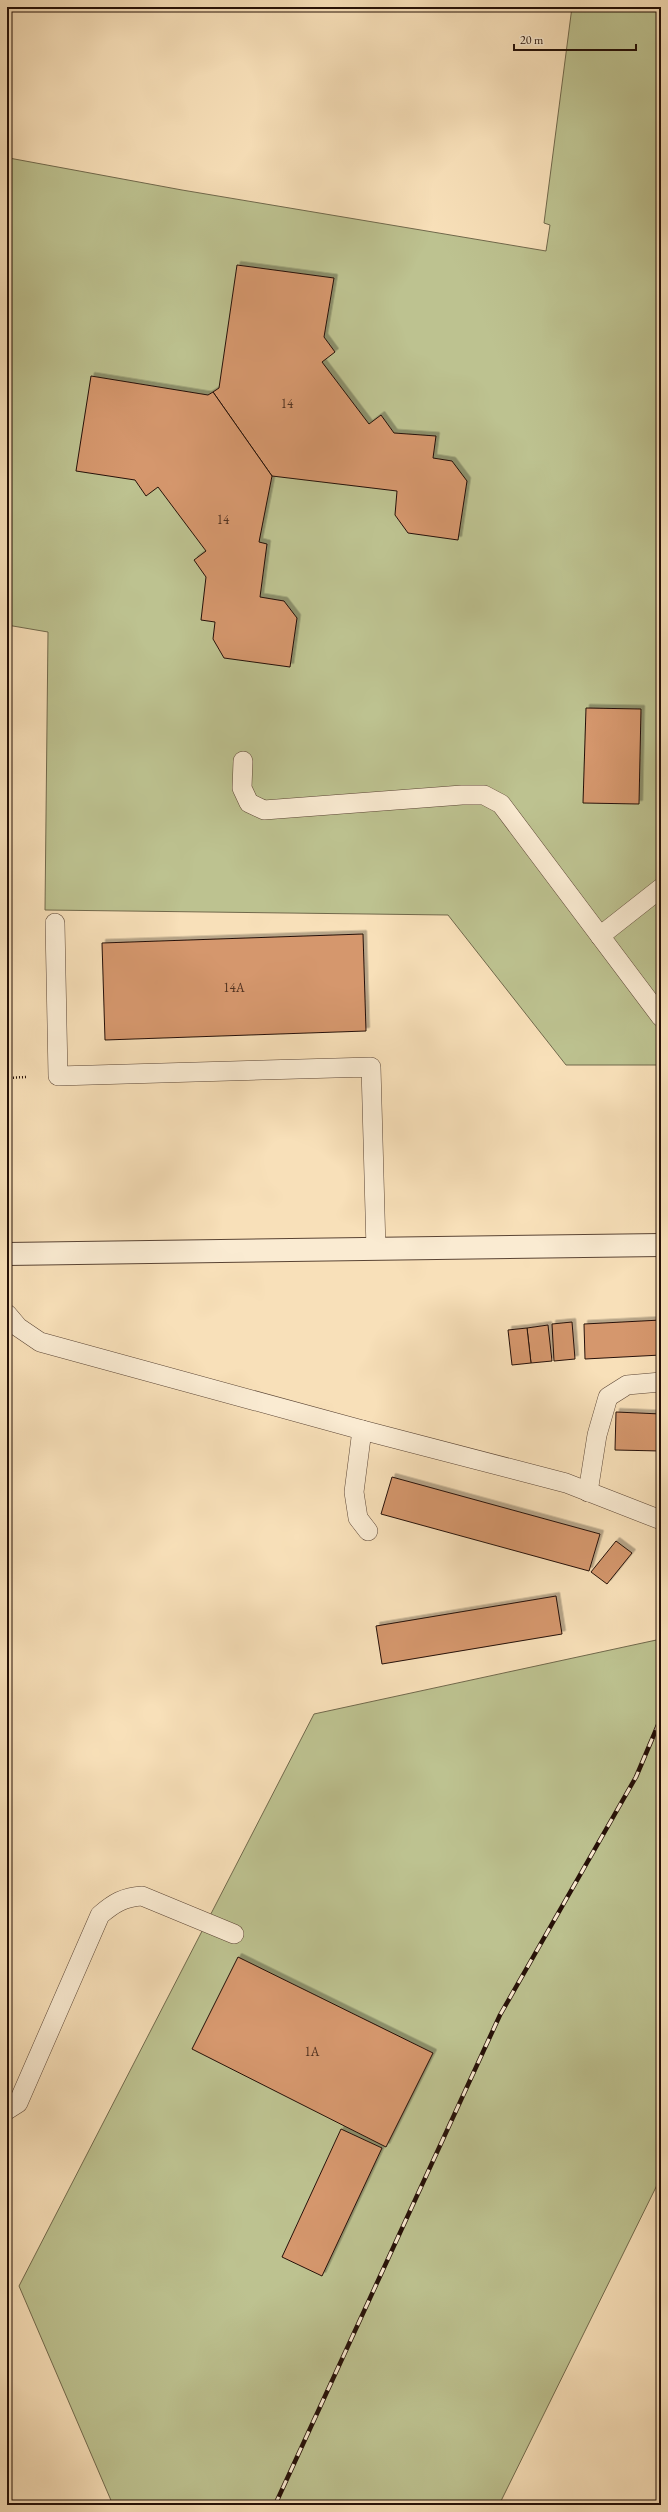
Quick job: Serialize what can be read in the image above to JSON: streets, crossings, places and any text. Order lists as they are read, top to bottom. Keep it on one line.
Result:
{"house_numbers":["14","14","14А","1А"],"scale_bar":"20 m"}
